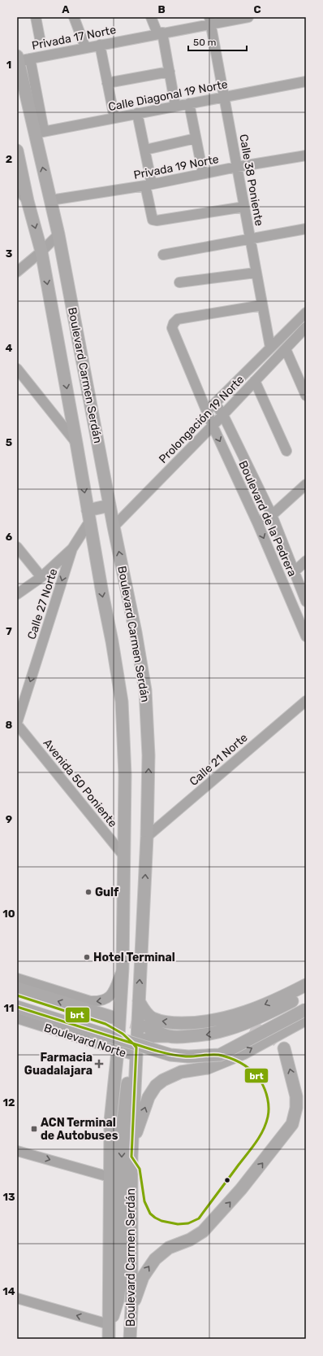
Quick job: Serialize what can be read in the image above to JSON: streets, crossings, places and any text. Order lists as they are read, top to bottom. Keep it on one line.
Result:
{"streets":{"main road":["Boulevard Carmen Serdán","Boulevard Norte"],"street":["Privada 17 Norte","Calle Diagonal 19 Norte","Privada 19 Norte","Calle 38 Poniente","Prolongación 19 Norte","Boulevard de la Pedrera","Calle 27 Norte","Calle 21 Norte","Avenida 50 Poniente"]},"crossings":[["Privada 17 Norte","Calle 38 Poniente"],["Privada 17 Norte","Boulevard Carmen Serdán"],["Calle Diagonal 19 Norte","Calle 38 Poniente"],["Calle Diagonal 19 Norte","Boulevard Carmen Serdán"],["Privada 19 Norte","Calle 38 Poniente"],["Privada 19 Norte","Boulevard Carmen Serdán"],["Calle 38 Poniente","Prolongación 19 Norte"],["Calle 38 Poniente","Boulevard de la Pedrera"],["Boulevard Carmen Serdán","Prolongación 19 Norte"],["Boulevard Carmen Serdán","Calle 21 Norte"],["Boulevard Carmen Serdán","Avenida 50 Poniente"],["Boulevard Carmen Serdán","Boulevard Norte"],["Prolongación 19 Norte","Boulevard de la Pedrera"],["Calle 27 Norte","Avenida 50 Poniente"]],"one_way":["Calle 27 Norte"],"places":{"other":["Gulf","Hotel Terminal"],"health":["Farmacia Guadalajara"],"transit":["ACN Terminal de Autobuses"]},"lines":["transit line brt"],"scale_bar":"50 m","grid":{"columns":["A","B","C"],"rows":["1","2","3","4","5","6","7","8","9","10","11","12","13","14"]}}
